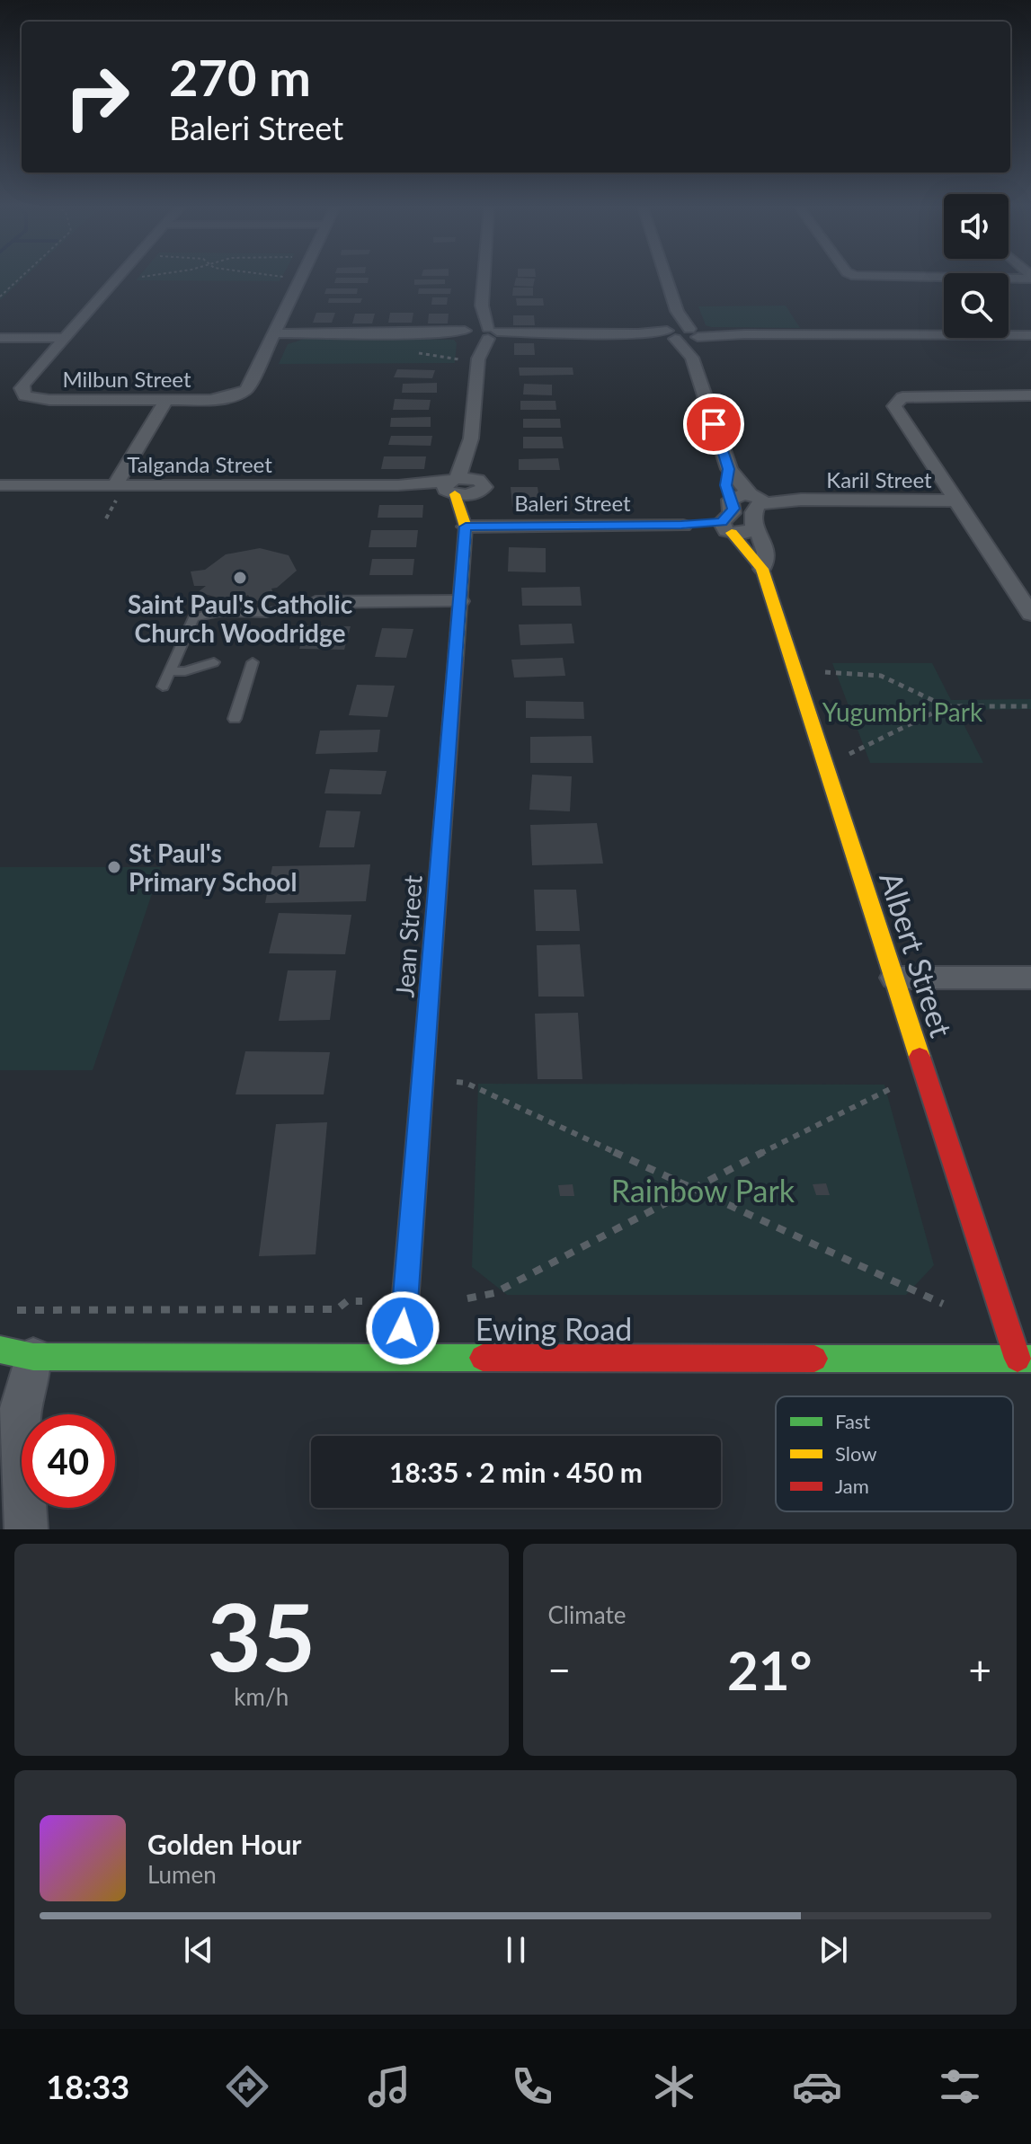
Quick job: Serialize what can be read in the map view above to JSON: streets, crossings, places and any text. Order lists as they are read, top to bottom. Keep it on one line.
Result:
{"streets":{"street":["Milbun Street","Talganda Street","Karil Street","Baleri Street","Jean Street","Albert Street","Ewing Road"]},"crossings":[["Talganda Street","Jean Street"],["Baleri Street","Jean Street"],["Baleri Street","Albert Street"],["Jean Street","Ewing Road"],["Albert Street","Ewing Road"]],"parks":["Yugumbri Park","Rainbow Park"],"places":["Saint Paul's Catholic Church Woodridge","St Paul's Primary School"],"legend":["Fast","Slow","Jam"],"page":{"turn":["270 m","Baleri Street"],"limit":"40","trip":"18:35 · 2 min · 450 m","tile":[["35","km/h"],"Climate"],"heat":["−","21°","+"],"song":["Golden Hour","Lumen"],"tabs":"18:33"}}
